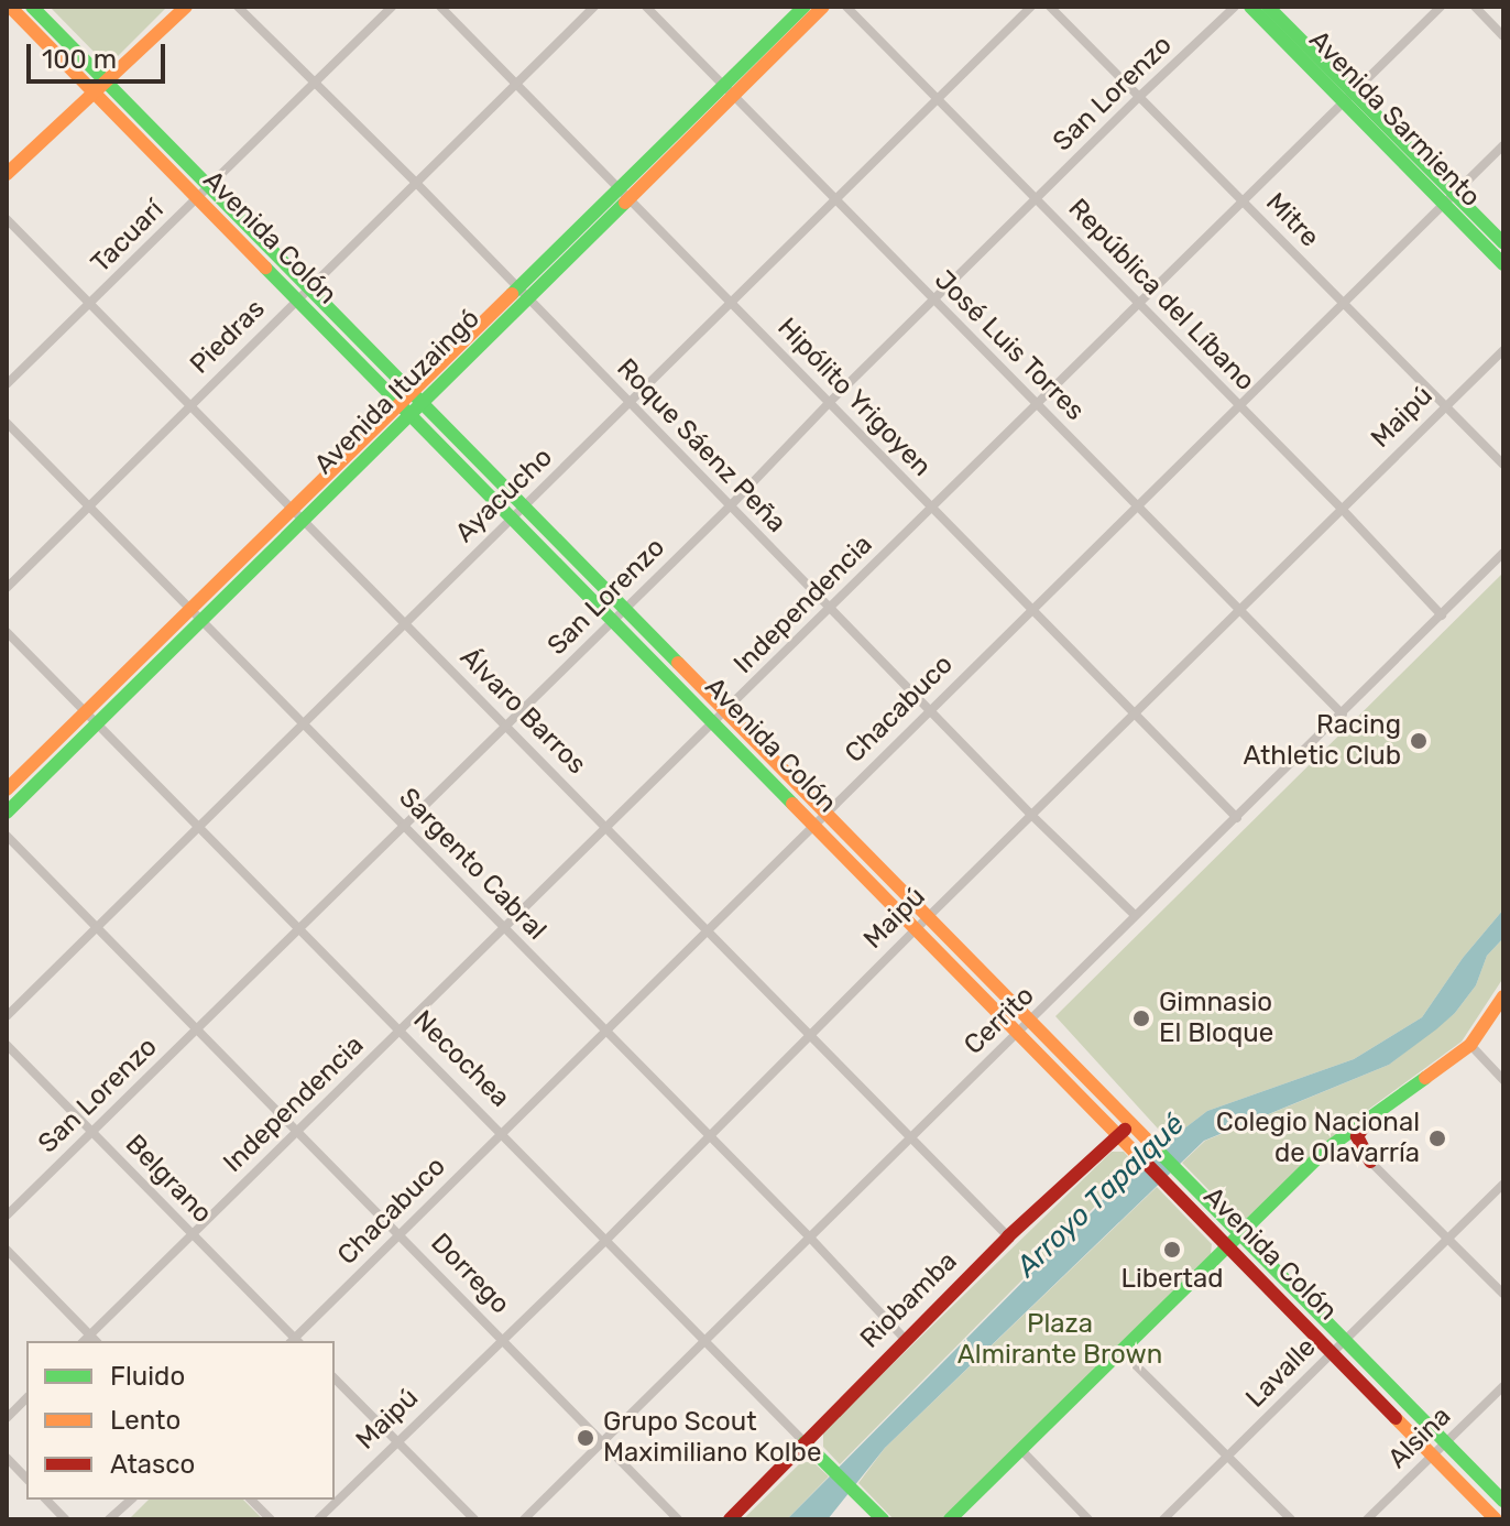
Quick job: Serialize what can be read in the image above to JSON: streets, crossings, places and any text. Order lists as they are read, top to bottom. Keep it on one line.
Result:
{"streets":{"main road":["Avenida Sarmiento","Avenida Colón","Avenida Ituzaingó","Necochea","Riobamba"],"street":["San Lorenzo","Mitre","Tacuarí","República del Líbano","Piedras","José Luis Torres","Hipólito Yrigoyen","Maipú","Roque Sáenz Peña","Ayacucho","Independencia","Chacabuco","Álvaro Barros","Sargento Cabral","Cerrito","Belgrano","Dorrego","Lavalle","Alsina"]},"crossings":[["San Lorenzo","Mitre"],["San Lorenzo","Avenida Colón"],["San Lorenzo","República del Líbano"],["San Lorenzo","José Luis Torres"],["San Lorenzo","Hipólito Yrigoyen"],["San Lorenzo","Roque Sáenz Peña"],["San Lorenzo","Álvaro Barros"],["San Lorenzo","Sargento Cabral"],["San Lorenzo","Necochea"],["San Lorenzo","Belgrano"],["San Lorenzo","Dorrego"],["Avenida Sarmiento","Independencia"],["Avenida Sarmiento","Chacabuco"],["Mitre","Maipú"],["Mitre","Independencia"],["Mitre","Chacabuco"],["Tacuarí","Avenida Colón"],["Tacuarí","Roque Sáenz Peña"],["Tacuarí","Álvaro Barros"],["Avenida Colón","Piedras"],["Avenida Colón","Avenida Ituzaingó"],["Avenida Colón","Maipú"],["Avenida Colón","Ayacucho"],["Avenida Colón","Independencia"],["Avenida Colón","Chacabuco"],["Avenida Colón","Cerrito"],["Avenida Colón","Riobamba"],["Avenida Colón","Lavalle"],["Avenida Colón","Alsina"],["República del Líbano","Maipú"],["República del Líbano","Ayacucho"],["República del Líbano","Independencia"],["República del Líbano","Chacabuco"],["República del Líbano","Cerrito"],["Piedras","Hipólito Yrigoyen"],["Piedras","Roque Sáenz Peña"],["Piedras","Álvaro Barros"],["Piedras","Sargento Cabral"],["José Luis Torres","Avenida Ituzaingó"],["José Luis Torres","Maipú"],["José Luis Torres","Ayacucho"],["José Luis Torres","Independencia"],["José Luis Torres","Chacabuco"],["José Luis Torres","Cerrito"],["Avenida Ituzaingó","Hipólito Yrigoyen"],["Avenida Ituzaingó","Roque Sáenz Peña"],["Avenida Ituzaingó","Álvaro Barros"],["Avenida Ituzaingó","Sargento Cabral"],["Avenida Ituzaingó","Necochea"],["Hipólito Yrigoyen","Maipú"],["Hipólito Yrigoyen","Ayacucho"],["Hipólito Yrigoyen","Independencia"],["Hipólito Yrigoyen","Chacabuco"],["Hipólito Yrigoyen","Cerrito"],["Maipú","Roque Sáenz Peña"],["Maipú","Álvaro Barros"],["Maipú","Sargento Cabral"],["Maipú","Necochea"],["Maipú","Dorrego"],["Roque Sáenz Peña","Ayacucho"],["Roque Sáenz Peña","Independencia"],["Roque Sáenz Peña","Chacabuco"],["Roque Sáenz Peña","Cerrito"],["Ayacucho","Álvaro Barros"],["Ayacucho","Sargento Cabral"],["Ayacucho","Necochea"],["Ayacucho","Dorrego"],["Independencia","Álvaro Barros"],["Independencia","Sargento Cabral"],["Independencia","Necochea"],["Independencia","Belgrano"],["Independencia","Dorrego"],["Chacabuco","Álvaro Barros"],["Chacabuco","Sargento Cabral"],["Chacabuco","Necochea"],["Chacabuco","Belgrano"],["Chacabuco","Dorrego"],["Álvaro Barros","Cerrito"],["Álvaro Barros","Riobamba"],["Sargento Cabral","Cerrito"],["Sargento Cabral","Riobamba"],["Cerrito","Necochea"],["Cerrito","Dorrego"],["Necochea","Riobamba"]],"water":["Arroyo Tapalqué"],"parks":["Plaza Almirante Brown"],"places":["Racing Athletic Club","Gimnasio El Bloque","Colegio Nacional de Olavarría","Libertad","Grupo Scout Maximiliano Kolbe"],"legend":["Fluido","Lento","Atasco"],"scale_bar":"100 m"}
